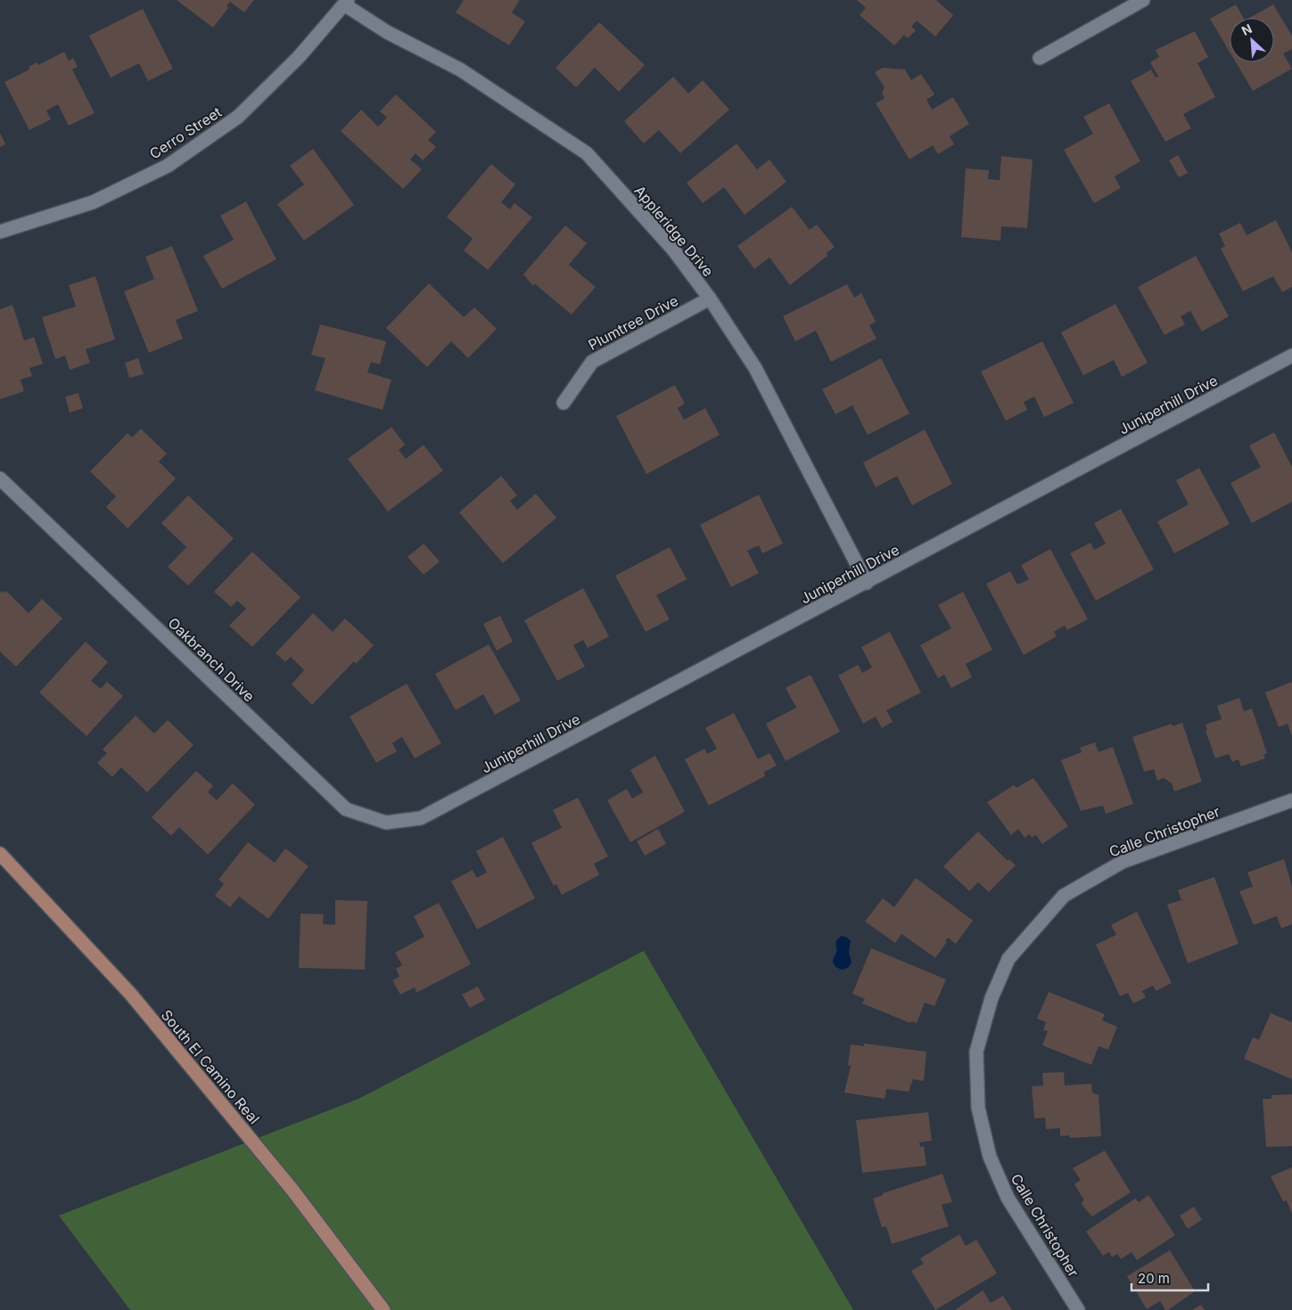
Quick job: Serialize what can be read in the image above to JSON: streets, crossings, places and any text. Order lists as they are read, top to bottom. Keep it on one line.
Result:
{"streets":{"main road":["South El Camino Real"],"street":["Cerro Street","Appleridge Drive","Plumtree Drive","Juniperhill Drive","Oakbranch Drive","Calle Christopher"]},"crossings":[["Cerro Street","Appleridge Drive"],["Appleridge Drive","Plumtree Drive"],["Appleridge Drive","Juniperhill Drive"],["Juniperhill Drive","Oakbranch Drive"]],"scale_bar":"20 m","north":"top left"}
